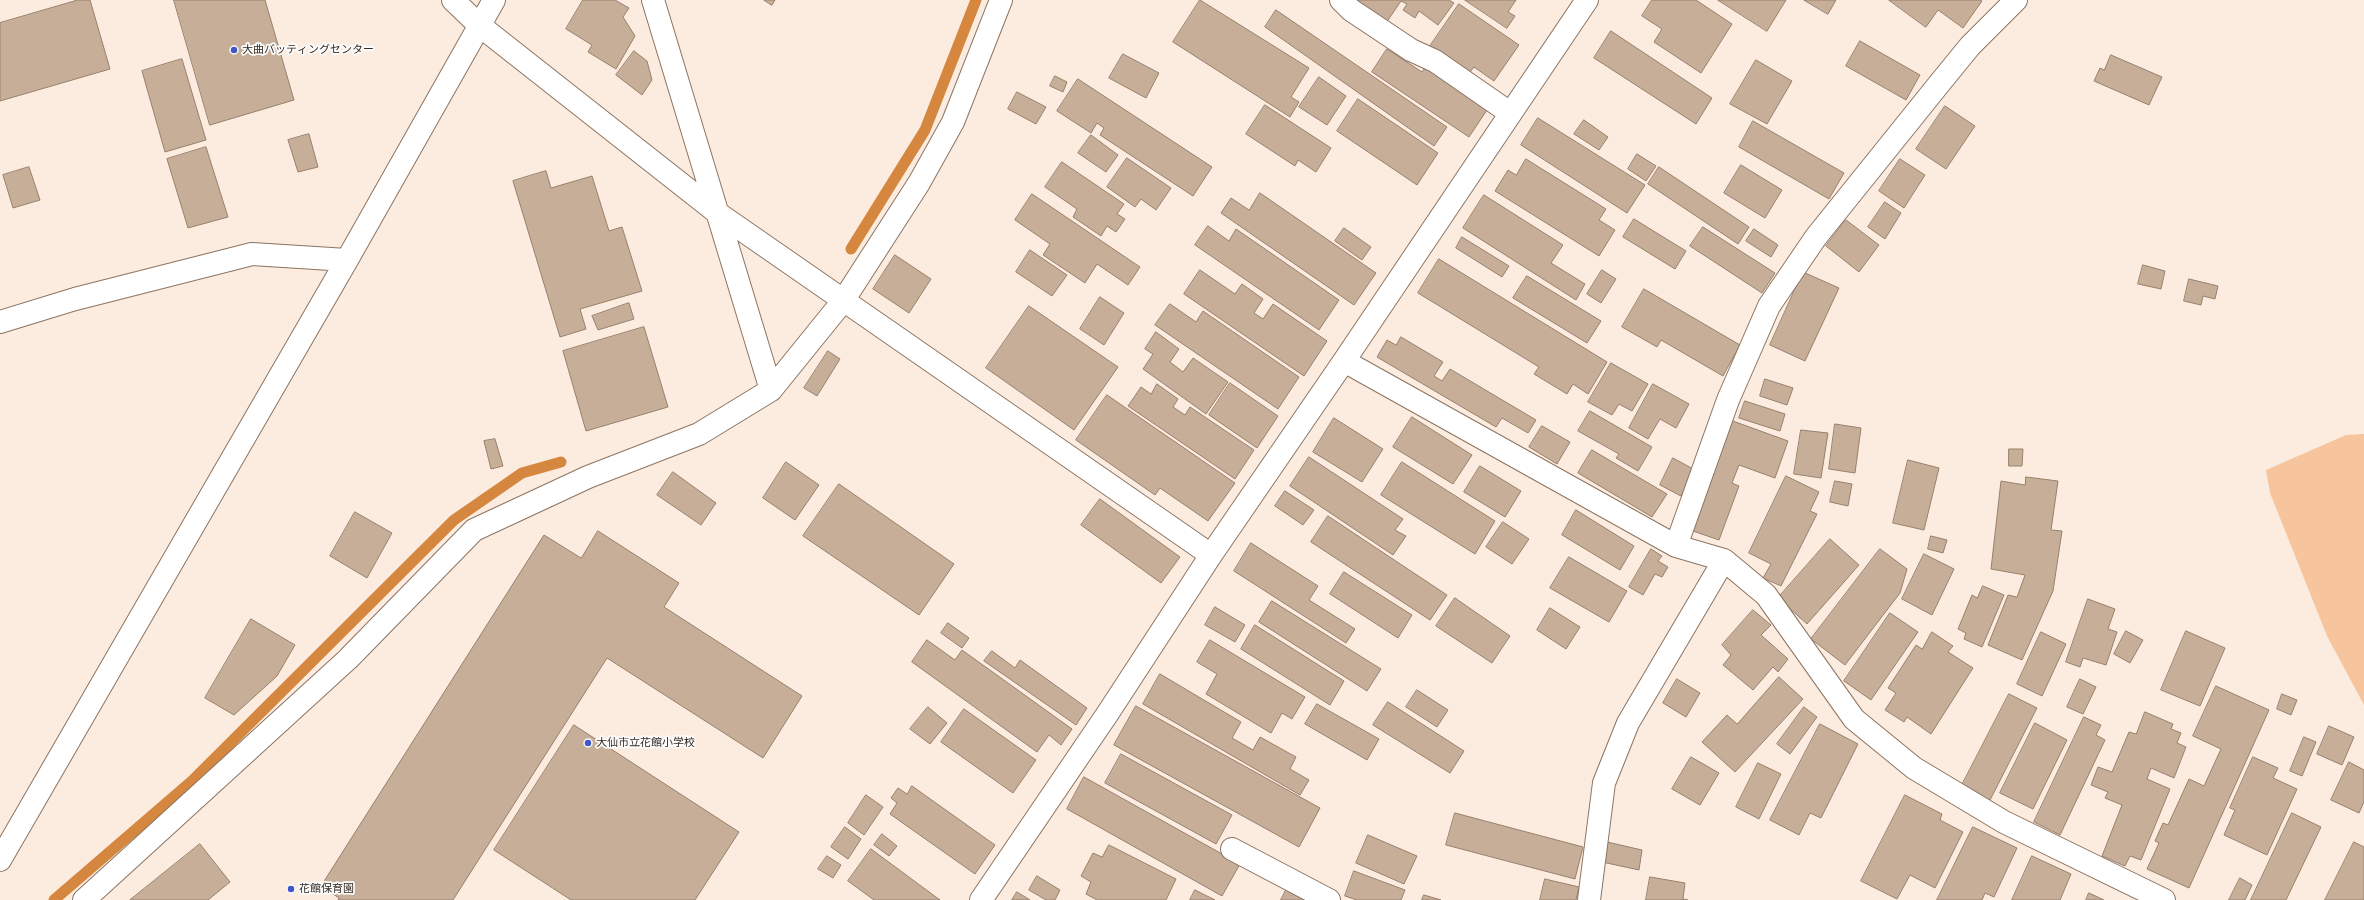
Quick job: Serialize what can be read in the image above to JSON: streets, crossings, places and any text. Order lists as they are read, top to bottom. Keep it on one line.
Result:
{"places":["大曲バッティングセンター","大仙市立花館小学校","花館保育園"]}
